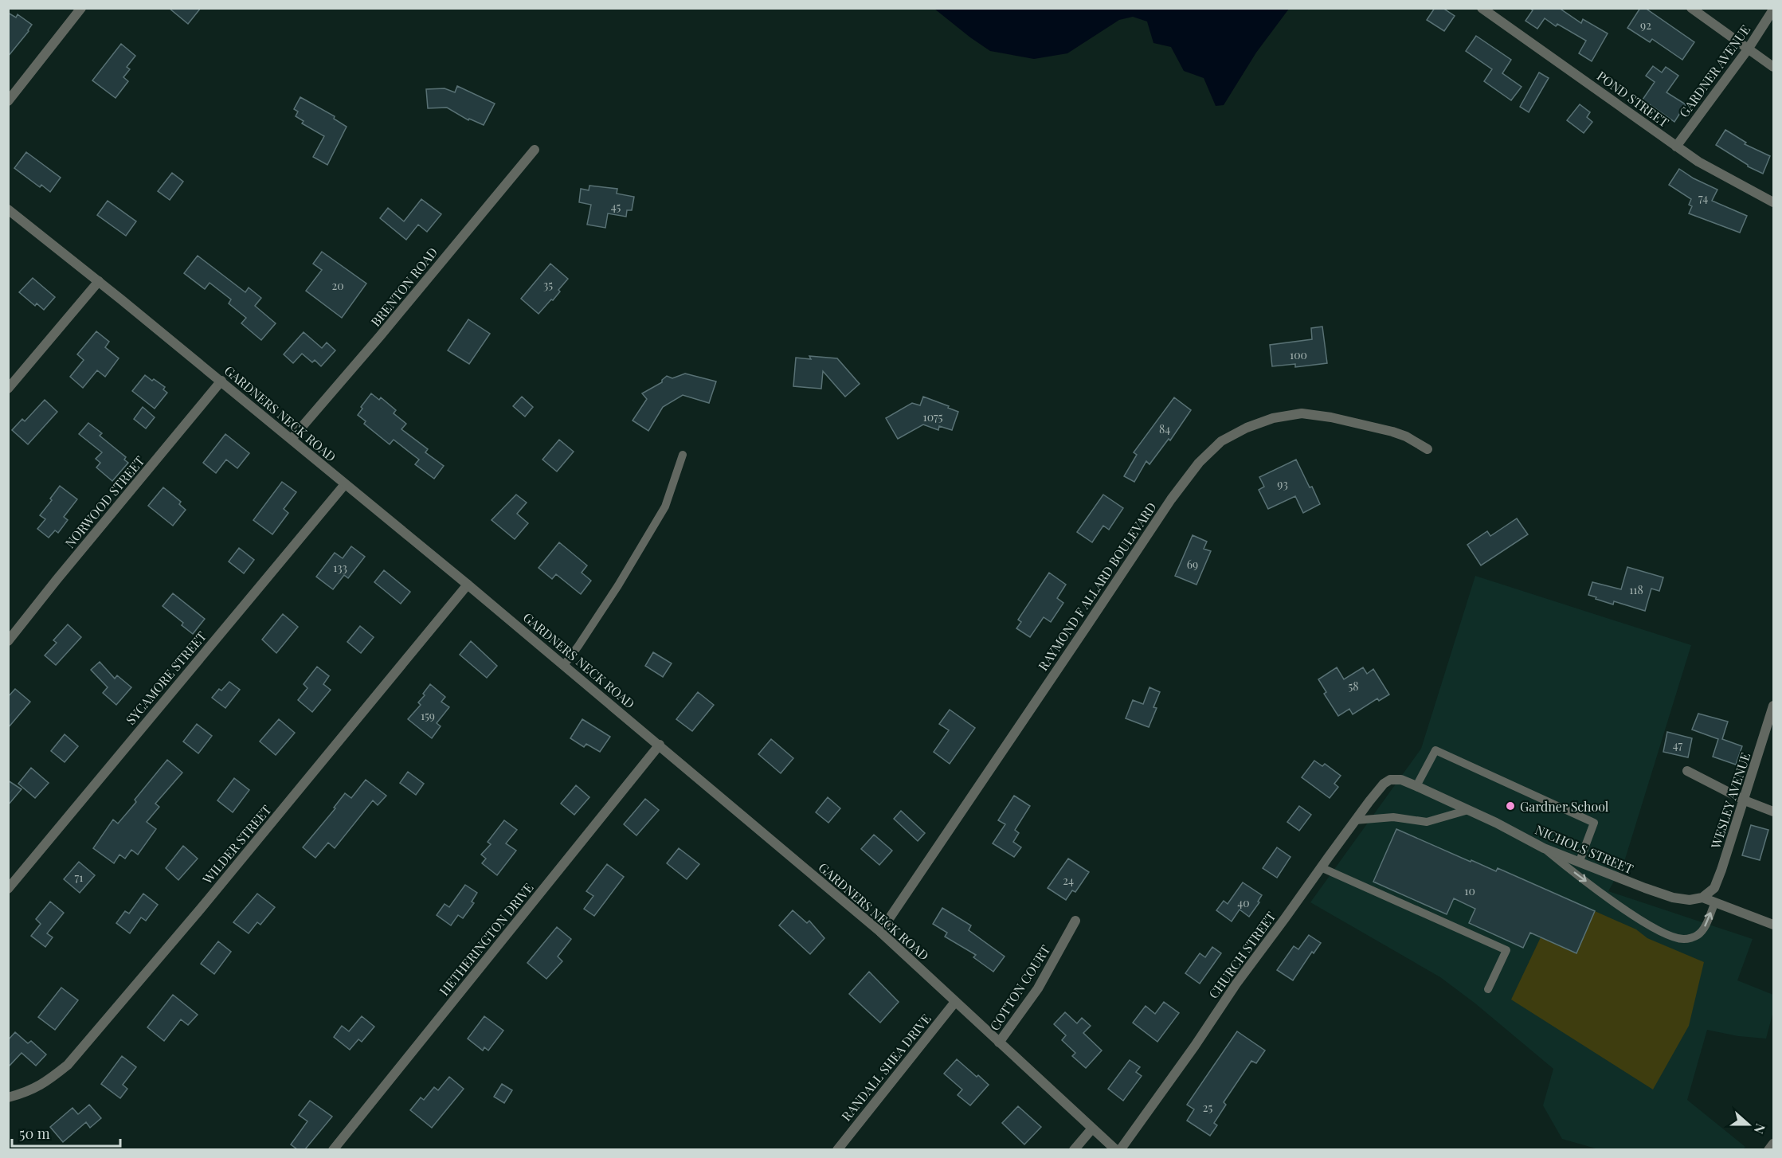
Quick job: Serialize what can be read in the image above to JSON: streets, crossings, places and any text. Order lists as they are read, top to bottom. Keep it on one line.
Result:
{"streets":{"street":["GARDNER AVENUE","POND STREET","BRENTON ROAD","GARDNERS NECK ROAD","NORWOOD STREET","RAYMOND F ALLARD BOULEVARD","SYCAMORE STREET","WESLEY AVENUE","WILDER STREET","NICHOLS STREET","HETHERINGTON DRIVE","CHURCH STREET","COTTON COURT","RANDALL SHEA DRIVE"]},"crossings":[["GARDNER AVENUE","POND STREET"],["BRENTON ROAD","GARDNERS NECK ROAD"],["GARDNERS NECK ROAD","NORWOOD STREET"],["GARDNERS NECK ROAD","RAYMOND F ALLARD BOULEVARD"],["GARDNERS NECK ROAD","SYCAMORE STREET"],["GARDNERS NECK ROAD","WILDER STREET"],["GARDNERS NECK ROAD","HETHERINGTON DRIVE"],["GARDNERS NECK ROAD","COTTON COURT"],["GARDNERS NECK ROAD","RANDALL SHEA DRIVE"],["WESLEY AVENUE","NICHOLS STREET"],["NICHOLS STREET","CHURCH STREET"]],"places":["Gardner School"],"house_numbers":["92","74","45","35","20","100","1075","84","93","69","133","118","58","159","47","71","24","10","40","25"],"scale_bar":"50 m","north":"right"}
